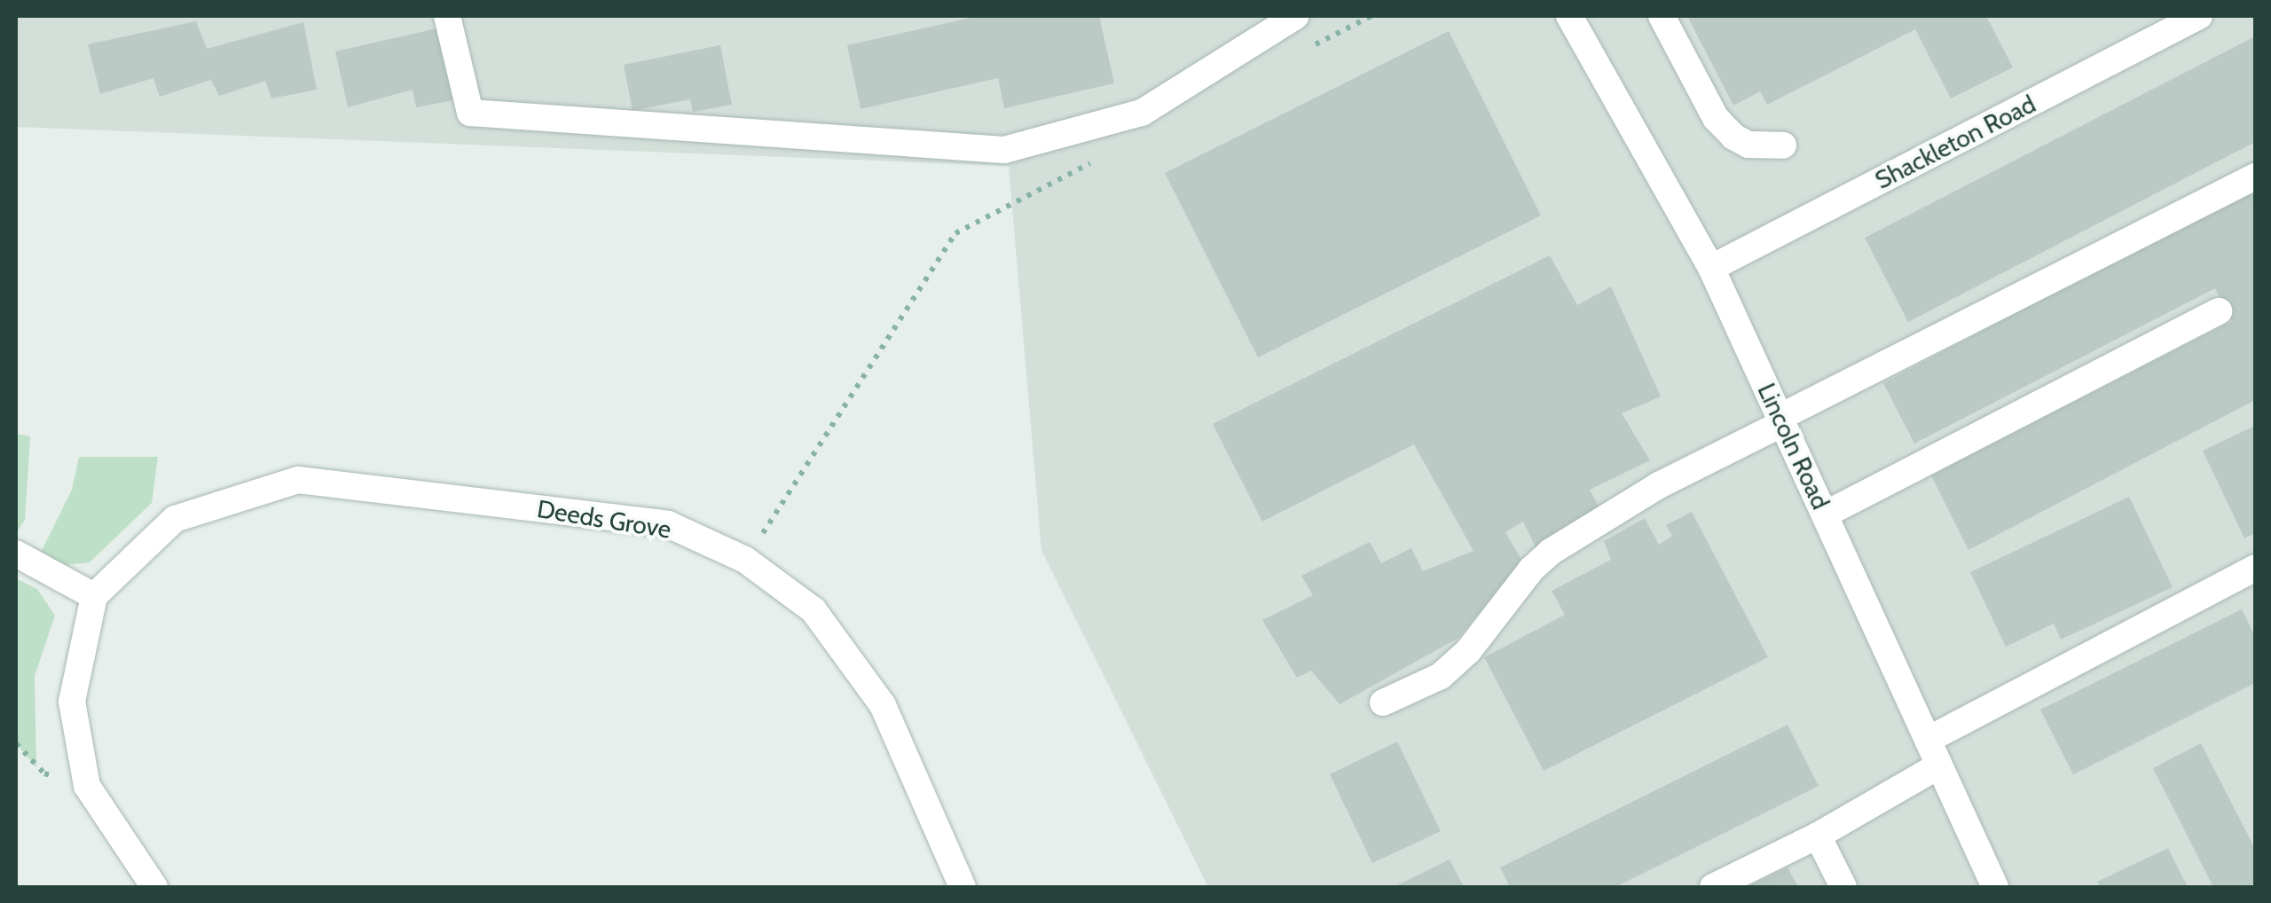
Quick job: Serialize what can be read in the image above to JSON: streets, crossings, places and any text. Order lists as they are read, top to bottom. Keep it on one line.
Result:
{"streets":{"street":["Shackleton Road","Lincoln Road","Deeds Grove"]},"crossings":[["Shackleton Road","Lincoln Road"]]}
